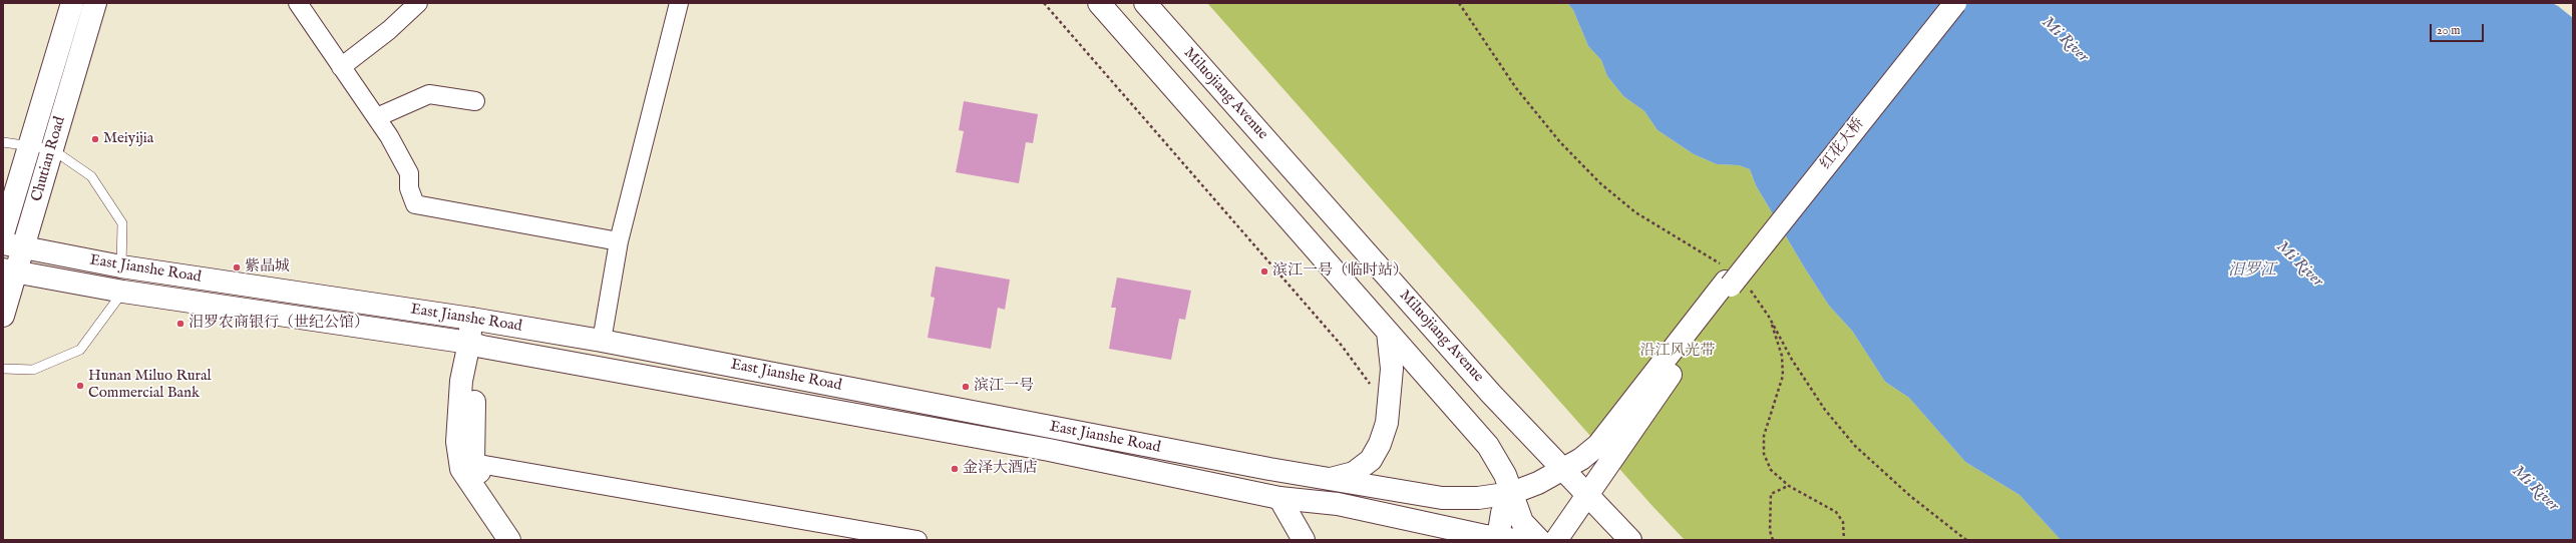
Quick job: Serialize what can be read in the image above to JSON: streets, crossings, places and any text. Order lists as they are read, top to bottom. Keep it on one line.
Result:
{"streets":{"main road":["Miluojiang Avenue","红花大桥","Chutian Road","East Jianshe Road"]},"crossings":[["Miluojiang Avenue","East Jianshe Road"],["红花大桥","East Jianshe Road"],["Chutian Road","East Jianshe Road"]],"water":["Mi River","汨罗江"],"parks":["沿江风光带"],"places":["Meiyijia","紫晶城","滨江一号（临时站）","汨罗农商银行（世纪公馆）","Hunan Miluo Rural Commercial Bank","滨江一号","金泽大酒店"],"scale_bar":"20 m"}
